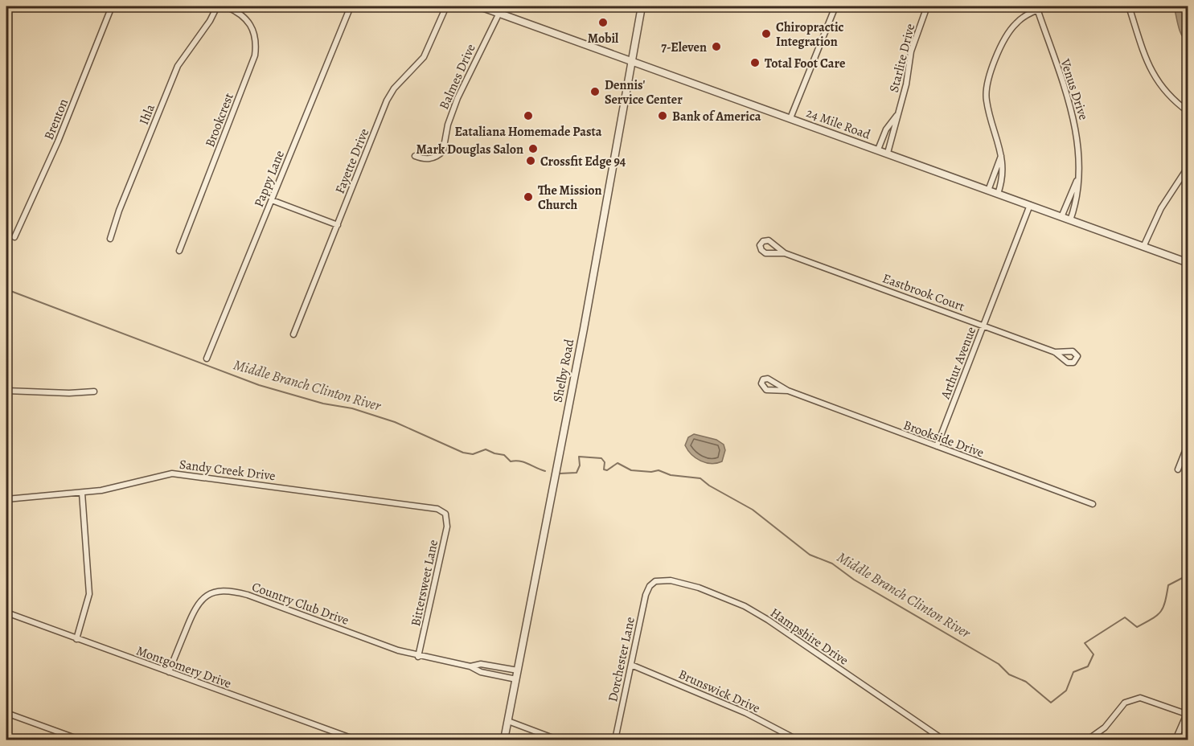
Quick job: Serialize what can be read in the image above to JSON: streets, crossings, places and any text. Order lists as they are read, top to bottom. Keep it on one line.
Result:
{"streets":{"street":["Starlite Drive","Balmes Drive","Venus Drive","Ihla","Brenton","Brookcrest","24 Mile Road","Fayette Drive","Pappy Lane","Eastbrook Court","Arthur Avenue","Shelby Road","Brookside Drive","Sandy Creek Drive","Bittersweet Lane","Country Club Drive","Hampshire Drive","Dorchester Lane","Montgomery Drive","Brunswick Drive"]},"crossings":[["Starlite Drive","24 Mile Road"],["Balmes Drive","24 Mile Road"],["Venus Drive","24 Mile Road"],["24 Mile Road","Arthur Avenue"],["24 Mile Road","Shelby Road"],["Eastbrook Court","Arthur Avenue"],["Arthur Avenue","Brookside Drive"],["Shelby Road","Country Club Drive"],["Sandy Creek Drive","Bittersweet Lane"],["Bittersweet Lane","Country Club Drive"],["Country Club Drive","Montgomery Drive"],["Hampshire Drive","Dorchester Lane"],["Dorchester Lane","Brunswick Drive"]],"water":["Middle Branch Clinton River"],"places":["Mobil","Chiropractic Integration","7-Eleven","Total Foot Care","Dennis' Service Center","Eataliana Homemade Pasta","Bank of America","Mark Douglas Salon","Crossfit Edge 94","The Mission Church"]}
